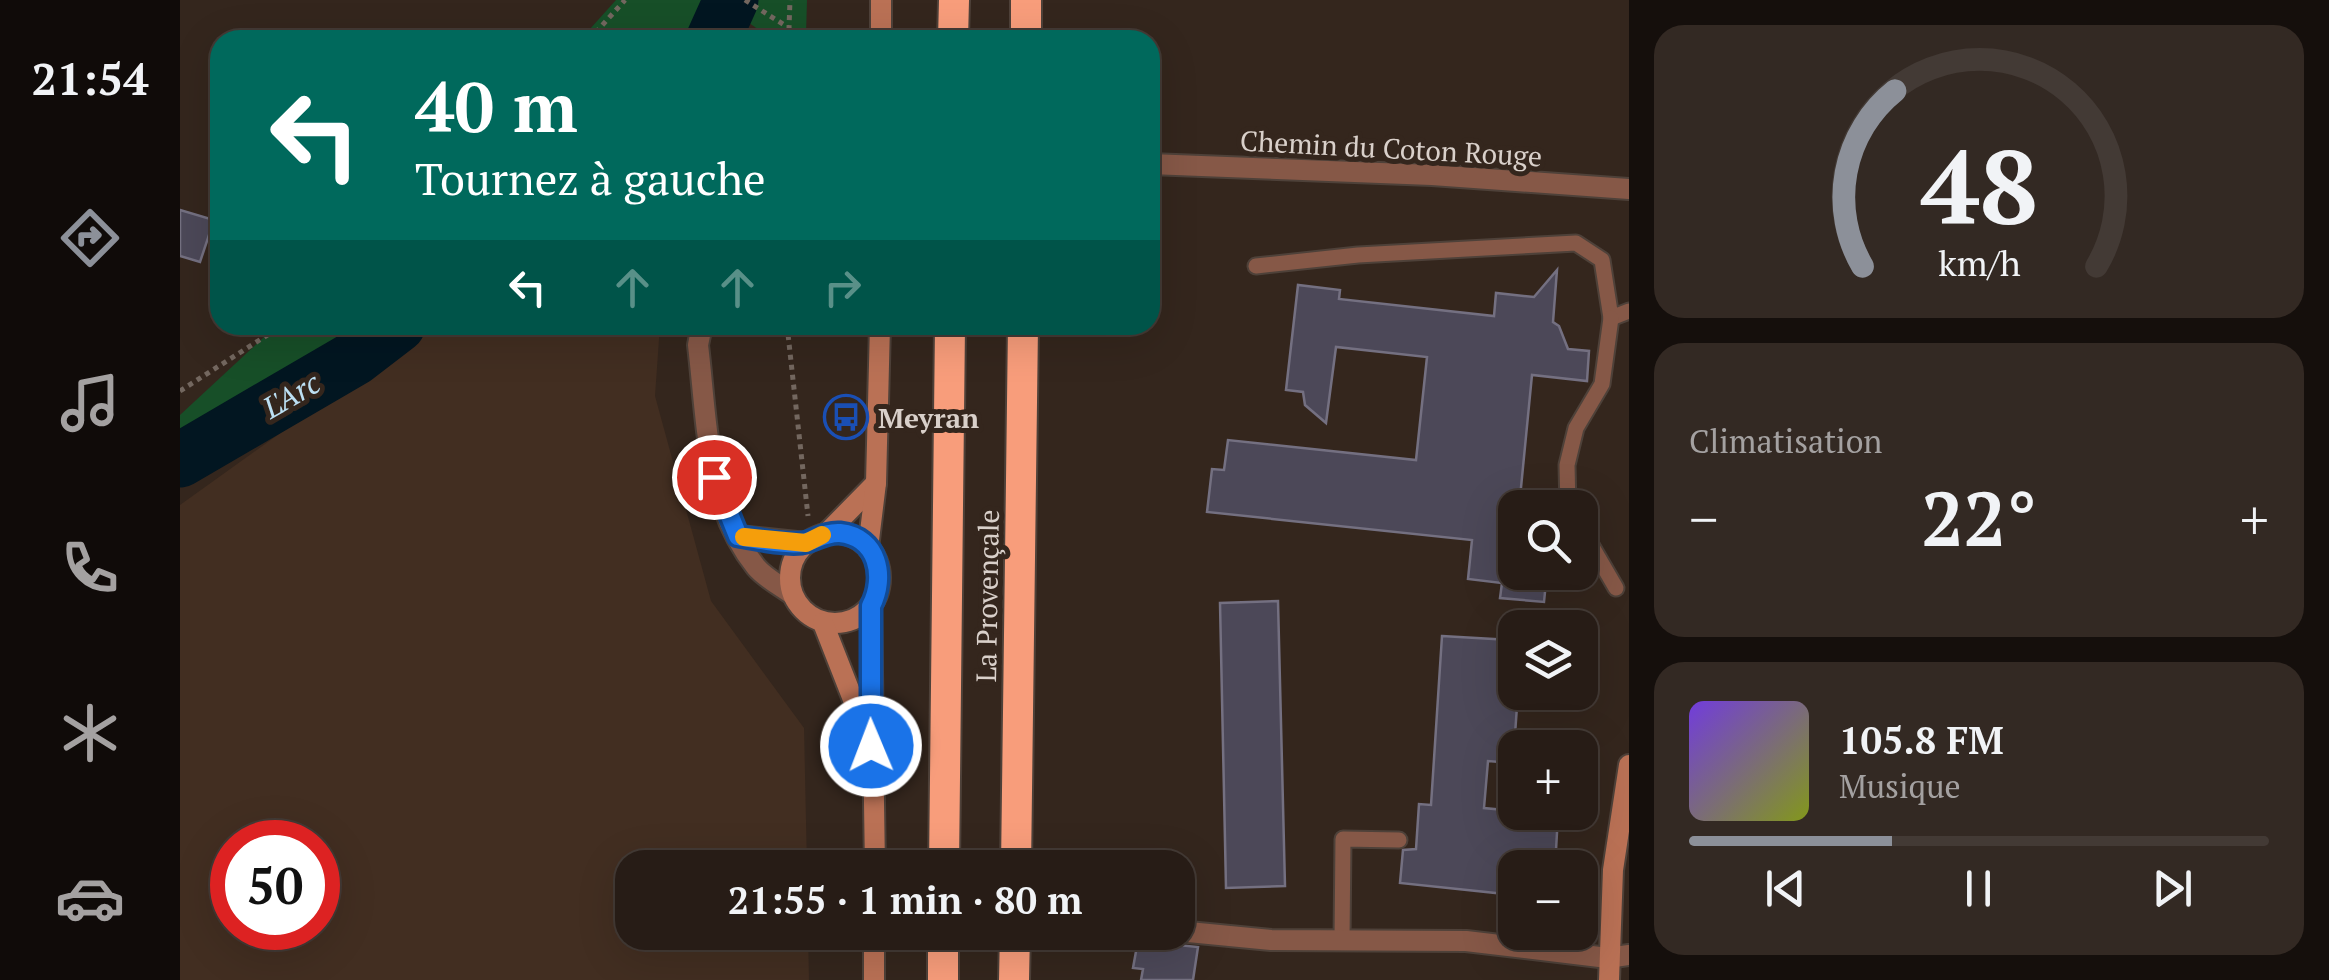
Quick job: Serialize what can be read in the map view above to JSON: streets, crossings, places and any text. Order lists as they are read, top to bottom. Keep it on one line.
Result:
{"streets":{"highway":["La Provençale"],"street":["Chemin du Coton Rouge"]},"water":["L'Arc"],"places":{"bus stop":["Meyran"]},"page":{"tabs":"21:54","turn":["40 m","Tournez à gauche"],"tile":"Climatisation","heat":["−","22°","+"],"map_buttons":["+","−"],"song":["105.8 FM","Musique"],"limit":"50","trip":"21:55 · 1 min · 80 m","gauge":["48","km/h"]}}
